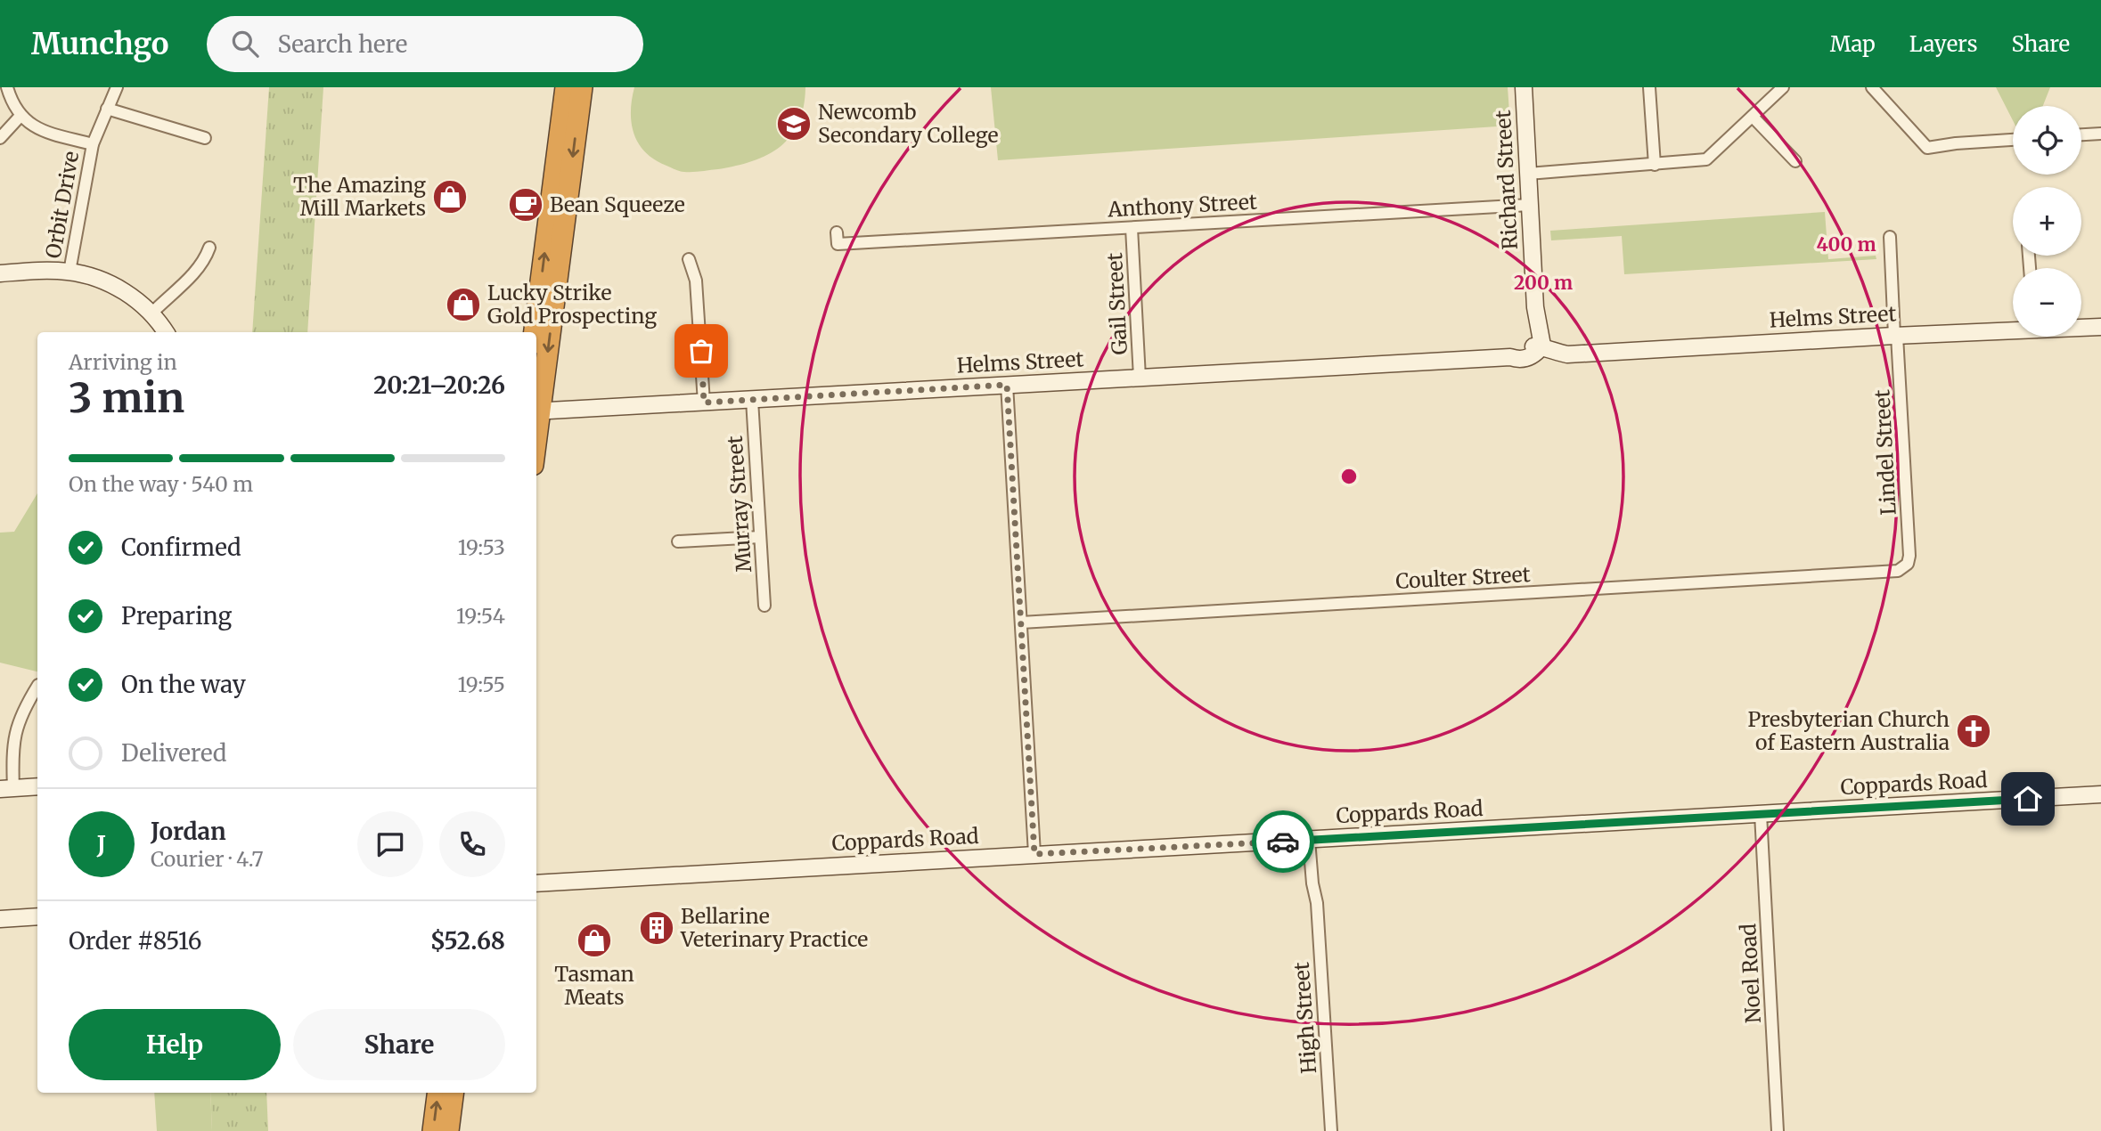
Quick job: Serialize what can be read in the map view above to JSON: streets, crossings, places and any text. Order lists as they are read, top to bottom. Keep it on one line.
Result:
{"streets":{"street":["Richard Street","Orbit Drive","Anthony Street","Gail Street","Helms Street","Lindel Street","Murray Street","Coulter Street","Coppards Road","Noel Road","High Street"]},"crossings":[["Richard Street","Anthony Street"],["Richard Street","Helms Street"],["Anthony Street","Gail Street"],["Gail Street","Helms Street"],["Helms Street","Lindel Street"],["Helms Street","Murray Street"],["Lindel Street","Coulter Street"],["Coppards Road","Noel Road"],["Coppards Road","High Street"]],"places":{"school or university":["Newcomb Secondary College"],"shop":["The Amazing Mill Markets","Lucky Strike Gold Prospecting","Tasman Meats"],"cafe":["Bean Squeeze"],"church":["Presbyterian Church of Eastern Australia"],"building":["Bellarine Veterinary Practice"]},"page":{"header":"Munchgo","search":"Search here","nav":["Map","Layers","Share"],"map_buttons":["+","−"],"heading":["3 min","Arriving in","20:21–20:26"],"panel":["Jordan","Courier · 4.7","Order #8516","$52.68"],"bar":"On the way · 540 m","list":[["Confirmed","19:53"],["Preparing","19:54"],["On the way","19:55"],"Delivered"],"round":"J","buttons":["Help","Share"]},"rings":["400 m","200 m"]}
